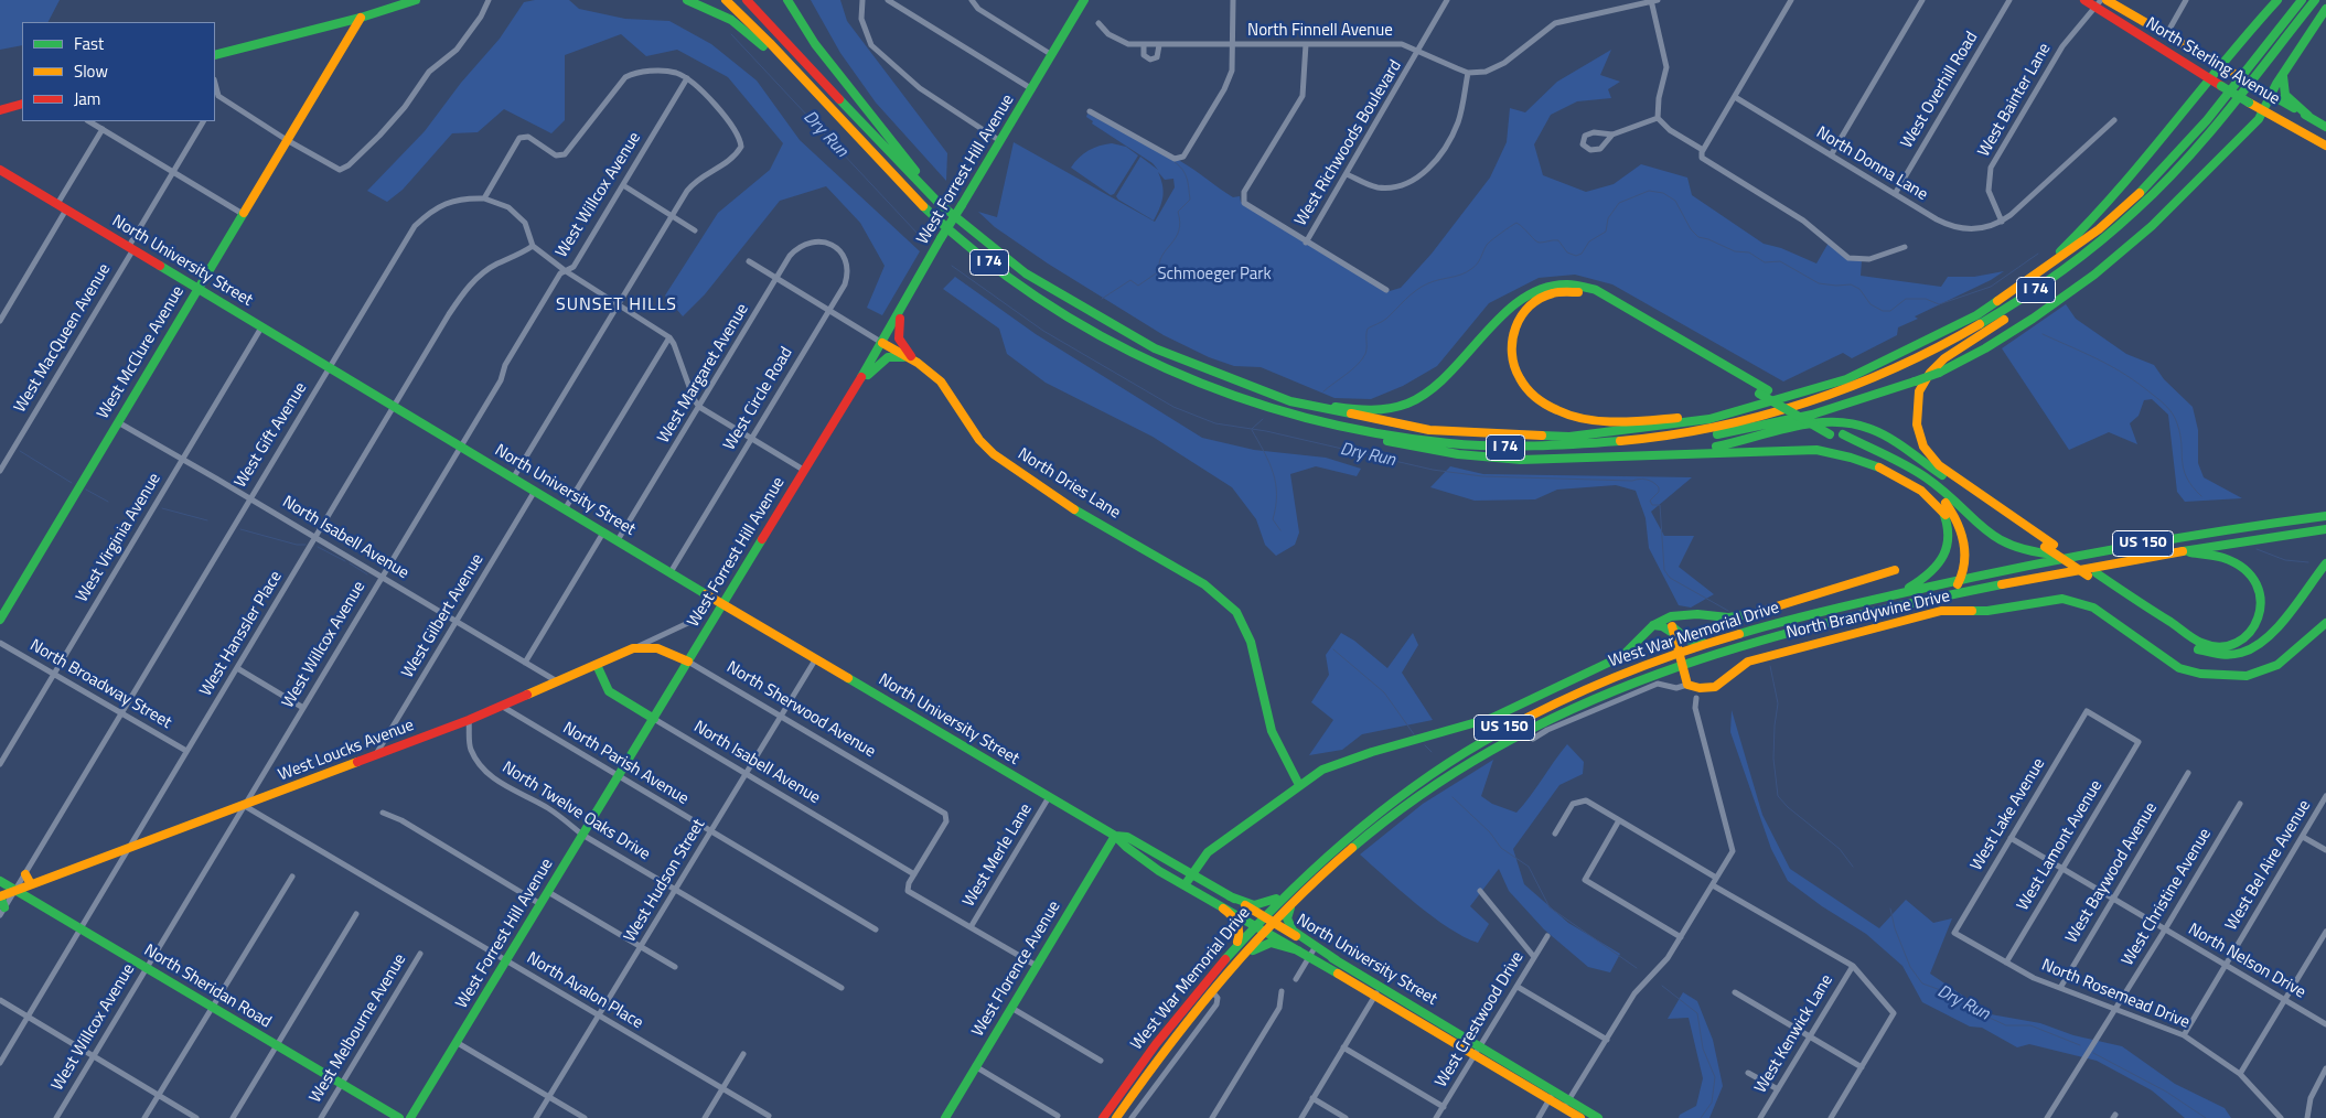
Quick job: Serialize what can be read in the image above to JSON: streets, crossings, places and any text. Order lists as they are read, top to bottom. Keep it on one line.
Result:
{"streets":{"main road":["North Sterling Avenue","West Forrest Hill Avenue","North University Street","I 74","West McClure Avenue","North Dries Lane","North Isabell Avenue","US 150","North Brandywine Drive","West War Memorial Drive","North Sherwood Avenue","West Loucks Avenue","West Florence Avenue","North Sheridan Road"],"street":["North Finnell Avenue","West Overhill Road","West Bainter Lane","West Richwoods Boulevard","North Donna Lane","West Willcox Avenue","West MacQueen Avenue","West Margaret Avenue","West Circle Road","West Gift Avenue","West Virginia Avenue","West Gilbert Avenue","West Hanssler Place","North Broadway Street","North Parish Avenue","North Twelve Oaks Drive","West Lake Avenue","West Lamont Avenue","West Merle Lane","West Bel Aire Avenue","West Baywood Avenue","West Hudson Street","West Christine Avenue","North Nelson Drive","North Avalon Place","North Rosemead Drive","West Crestwood Drive","West Melbourne Avenue","West Kenwick Lane"]},"crossings":[["North Finnell Avenue","West Richwoods Boulevard"],["North Sterling Avenue","West Bainter Lane"],["West Overhill Road","North Donna Lane"],["West Bainter Lane","North Donna Lane"],["West Forrest Hill Avenue","North University Street"],["West Forrest Hill Avenue","North Dries Lane"],["West Forrest Hill Avenue","North Isabell Avenue"],["West Forrest Hill Avenue","North Sherwood Avenue"],["West Forrest Hill Avenue","North Parish Avenue"],["West Forrest Hill Avenue","North Twelve Oaks Drive"],["West Forrest Hill Avenue","North Avalon Place"],["West Willcox Avenue","North University Street"],["West Willcox Avenue","North Isabell Avenue"],["West Willcox Avenue","West Loucks Avenue"],["West Willcox Avenue","North Sheridan Road"],["West Willcox Avenue","North Avalon Place"],["North University Street","West MacQueen Avenue"],["North University Street","West McClure Avenue"],["North University Street","West Margaret Avenue"],["North University Street","West Circle Road"],["North University Street","West Gift Avenue"],["North University Street","West Virginia Avenue"],["North University Street","West Gilbert Avenue"],["North University Street","West Hanssler Place"],["North University Street","West War Memorial Drive"],["North University Street","West Merle Lane"],["North University Street","West Hudson Street"],["North University Street","West Florence Avenue"],["North University Street","West Crestwood Drive"],["West McClure Avenue","North Isabell Avenue"],["West Margaret Avenue","West Circle Road"],["West Margaret Avenue","North Dries Lane"],["West Circle Road","North Dries Lane"],["West Gift Avenue","North Isabell Avenue"],["West Gift Avenue","North Broadway Street"],["West Gift Avenue","West Loucks Avenue"],["West Gift Avenue","North Sheridan Road"],["West Virginia Avenue","North Isabell Avenue"],["West Virginia Avenue","North Broadway Street"],["North Isabell Avenue","West Gilbert Avenue"],["North Isabell Avenue","West Hanssler Place"],["North Isabell Avenue","North Sherwood Avenue"],["North Isabell Avenue","West Loucks Avenue"],["North Isabell Avenue","West Hudson Street"],["West Gilbert Avenue","West Loucks Avenue"],["West Hanssler Place","North Broadway Street"],["West Hanssler Place","West Loucks Avenue"],["West Hanssler Place","North Sheridan Road"],["North Sherwood Avenue","West Loucks Avenue"],["North Sherwood Avenue","West Hudson Street"],["West Loucks Avenue","North Parish Avenue"],["West Loucks Avenue","North Twelve Oaks Drive"],["West Loucks Avenue","North Sheridan Road"],["West Loucks Avenue","North Avalon Place"],["North Parish Avenue","West Hudson Street"],["North Twelve Oaks Drive","West Hudson Street"],["West Lake Avenue","West Lamont Avenue"],["West Lake Avenue","North Nelson Drive"],["West Lake Avenue","North Rosemead Drive"],["West Lamont Avenue","North Nelson Drive"],["West Lamont Avenue","North Rosemead Drive"],["West Bel Aire Avenue","North Nelson Drive"],["West Bel Aire Avenue","North Rosemead Drive"],["West Baywood Avenue","North Nelson Drive"],["West Baywood Avenue","North Rosemead Drive"],["West Hudson Street","North Avalon Place"],["West Christine Avenue","North Nelson Drive"],["West Christine Avenue","North Rosemead Drive"],["North Sheridan Road","West Melbourne Avenue"]],"districts":["SUNSET HILLS"],"water":["Dry Run"],"parks":["Schmoeger Park"],"legend":["Fast","Slow","Jam"]}
